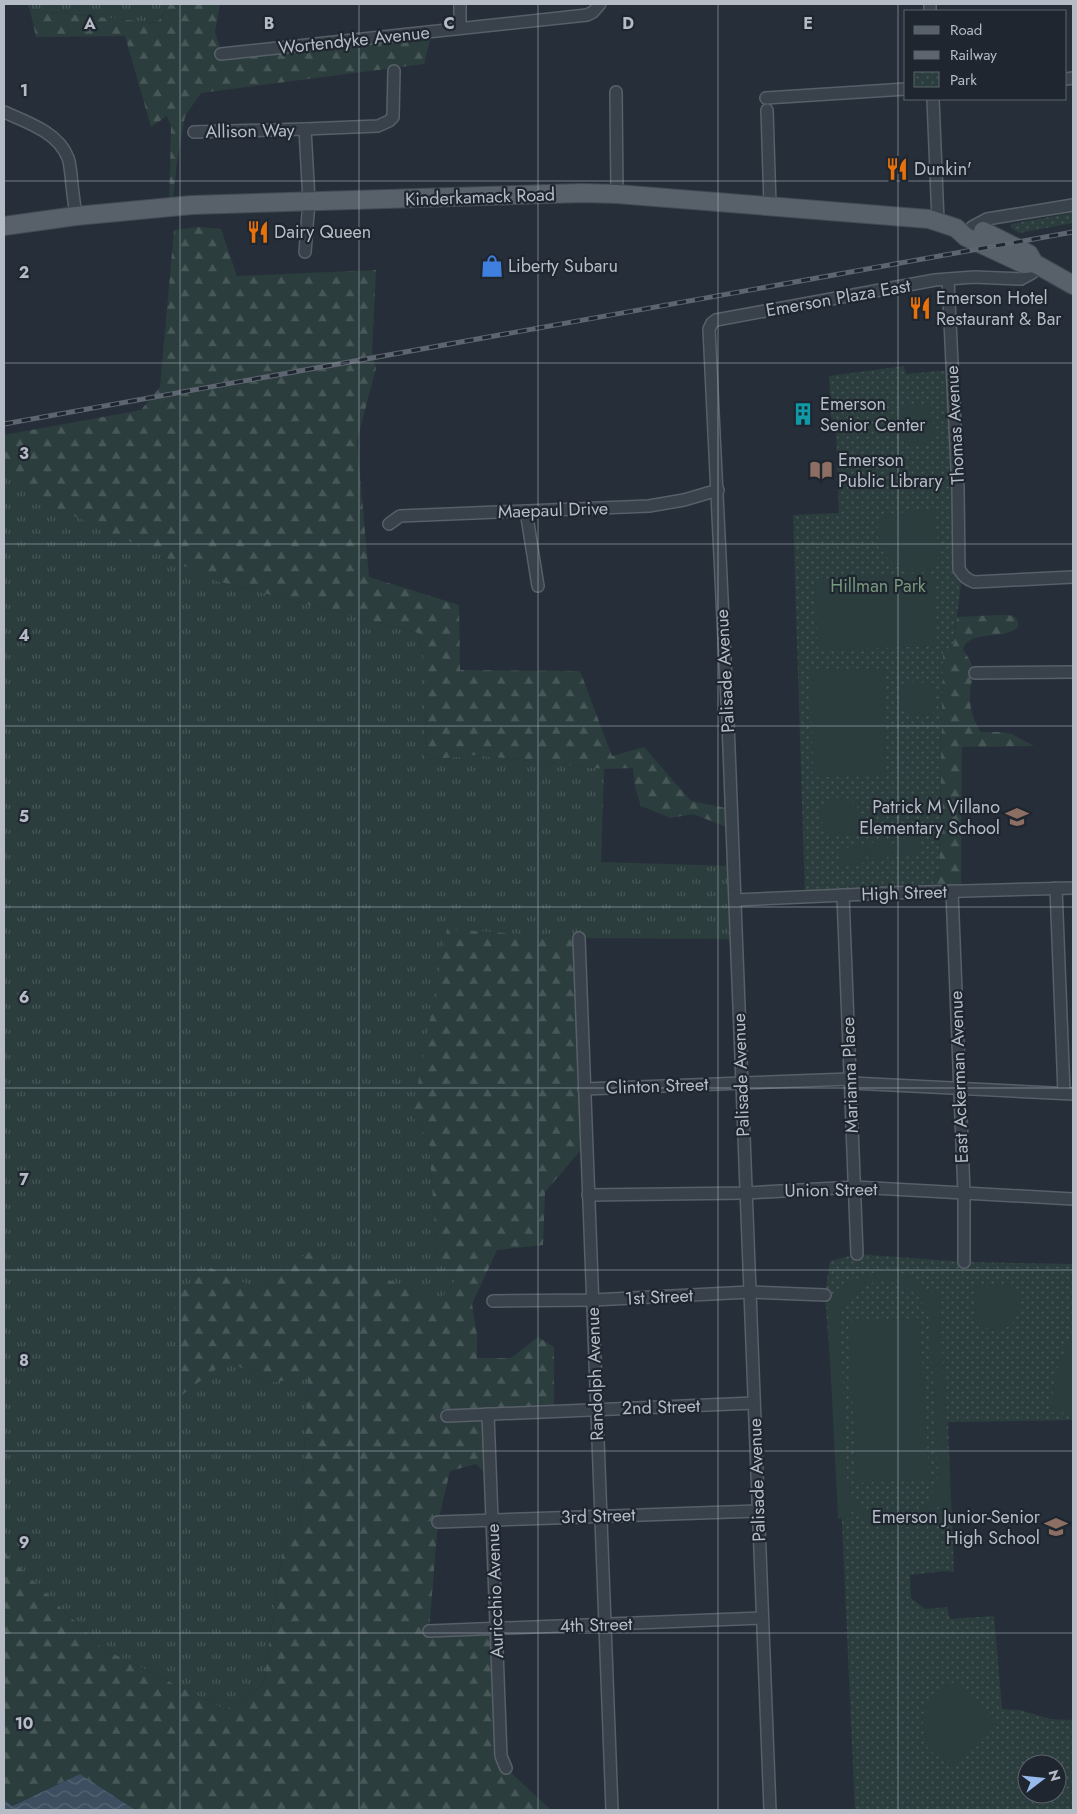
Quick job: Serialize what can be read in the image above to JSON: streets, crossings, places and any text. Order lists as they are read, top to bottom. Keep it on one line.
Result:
{"streets":{"main road":["Kinderkamack Road"],"street":["Wortendyke Avenue","Allison Way","Emerson Plaza East","Thomas Avenue","Maepaul Drive","Palisade Avenue","High Street","Marianna Place","East Ackerman Avenue","Clinton Street","Union Street","1st Street","Randolph Avenue","2nd Street","3rd Street","Auricchio Avenue","4th Street"]},"crossings":[["Allison Way","Kinderkamack Road"],["Kinderkamack Road","Emerson Plaza East"],["Emerson Plaza East","Thomas Avenue"],["Emerson Plaza East","Palisade Avenue"],["Maepaul Drive","Palisade Avenue"],["Palisade Avenue","High Street"],["Palisade Avenue","Clinton Street"],["Palisade Avenue","Union Street"],["Palisade Avenue","1st Street"],["Palisade Avenue","2nd Street"],["Palisade Avenue","3rd Street"],["Palisade Avenue","4th Street"],["High Street","Marianna Place"],["High Street","East Ackerman Avenue"],["Marianna Place","Clinton Street"],["Marianna Place","Union Street"],["East Ackerman Avenue","Clinton Street"],["East Ackerman Avenue","Union Street"],["Clinton Street","Randolph Avenue"],["Union Street","Randolph Avenue"],["1st Street","Randolph Avenue"],["Randolph Avenue","2nd Street"],["Randolph Avenue","3rd Street"],["Randolph Avenue","4th Street"],["2nd Street","Auricchio Avenue"],["3rd Street","Auricchio Avenue"],["Auricchio Avenue","4th Street"]],"parks":["Hillman Park"],"places":{"restaurant":["Dunkin'","Dairy Queen","Emerson Hotel Restaurant & Bar"],"shop":["Liberty Subaru"],"building":["Emerson Senior Center"],"library":["Emerson Public Library"],"school or university":["Patrick M Villano Elementary School","Emerson Junior-Senior High School"]},"legend":["Road","Railway","Park"],"north":"right","grid":{"columns":["A","B","C","D","E"],"rows":["1","2","3","4","5","6","7","8","9","10"]}}
